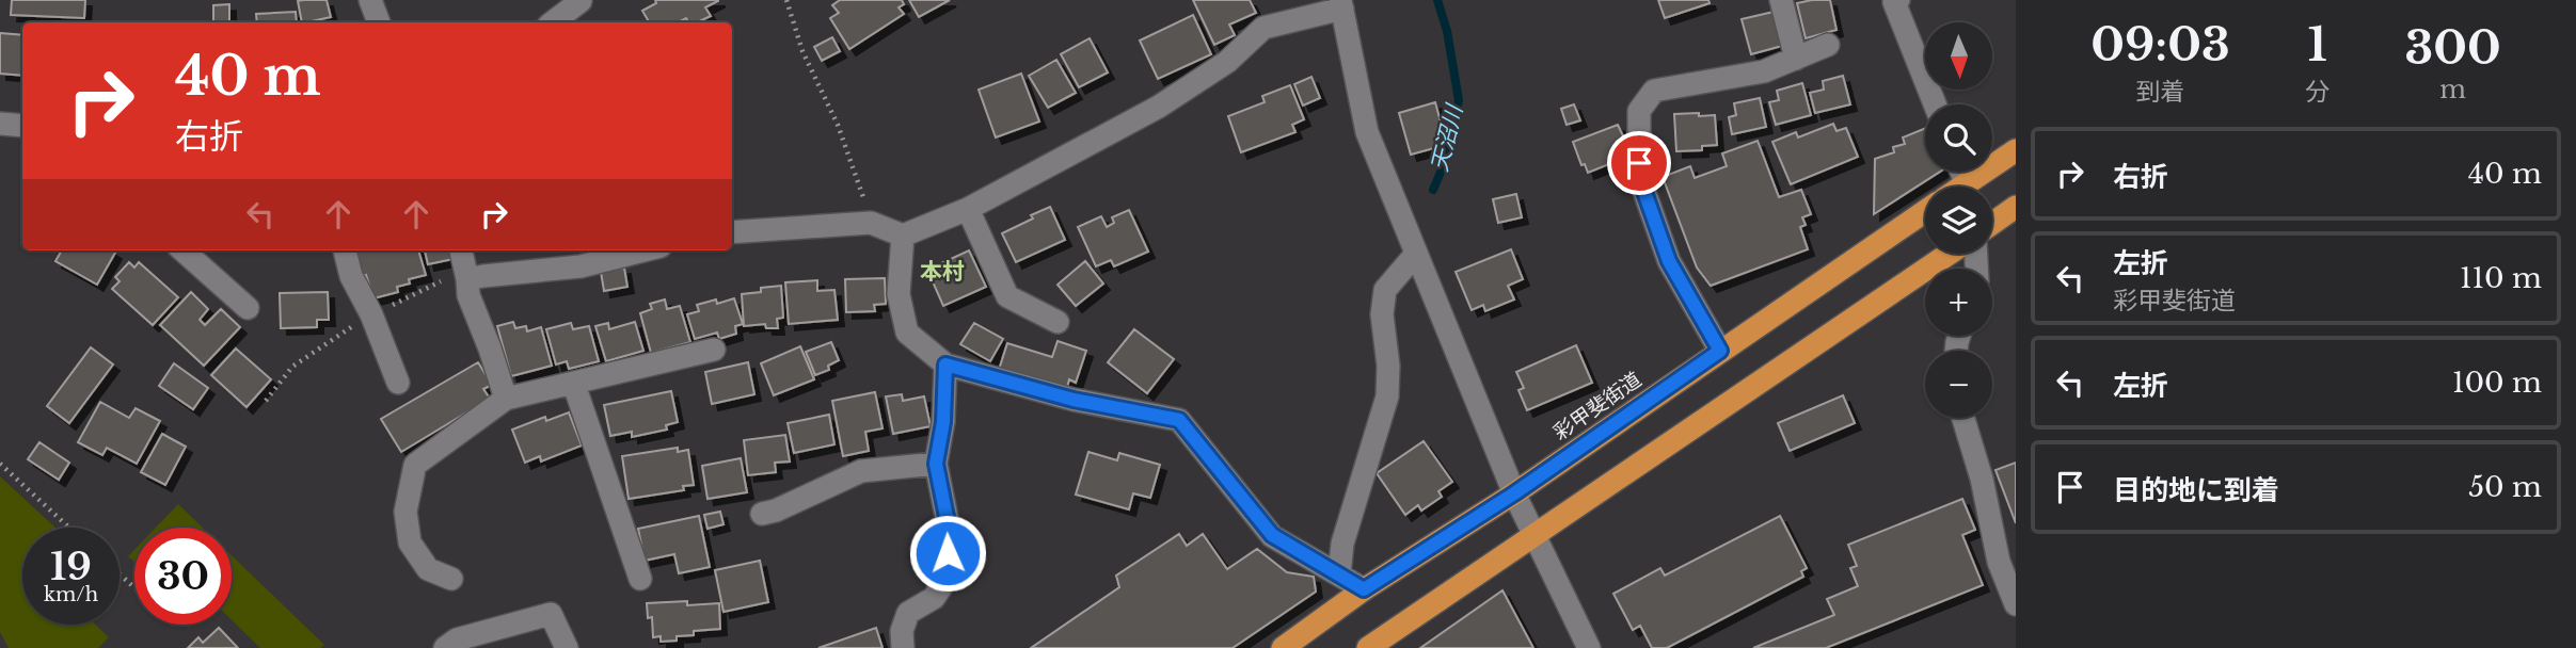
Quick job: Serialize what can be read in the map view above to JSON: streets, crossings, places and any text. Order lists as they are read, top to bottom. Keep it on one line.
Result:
{"streets":{"highway":["彩甲斐街道"]},"districts":["本村"],"water":["天沼川"],"north":"bottom","page":{"eta":["09:03","到着","1","分","300","m"],"map_buttons":["+","−"],"turn":["40 m","右折"],"list":[{"name":"右折","value":"40 m"},{"name":"左折","note":"彩甲斐街道","value":"110 m"},{"name":"左折","value":"100 m"},{"name":"目的地に到着","value":"50 m"}],"speed":"19 km/h","limit":"30"}}
